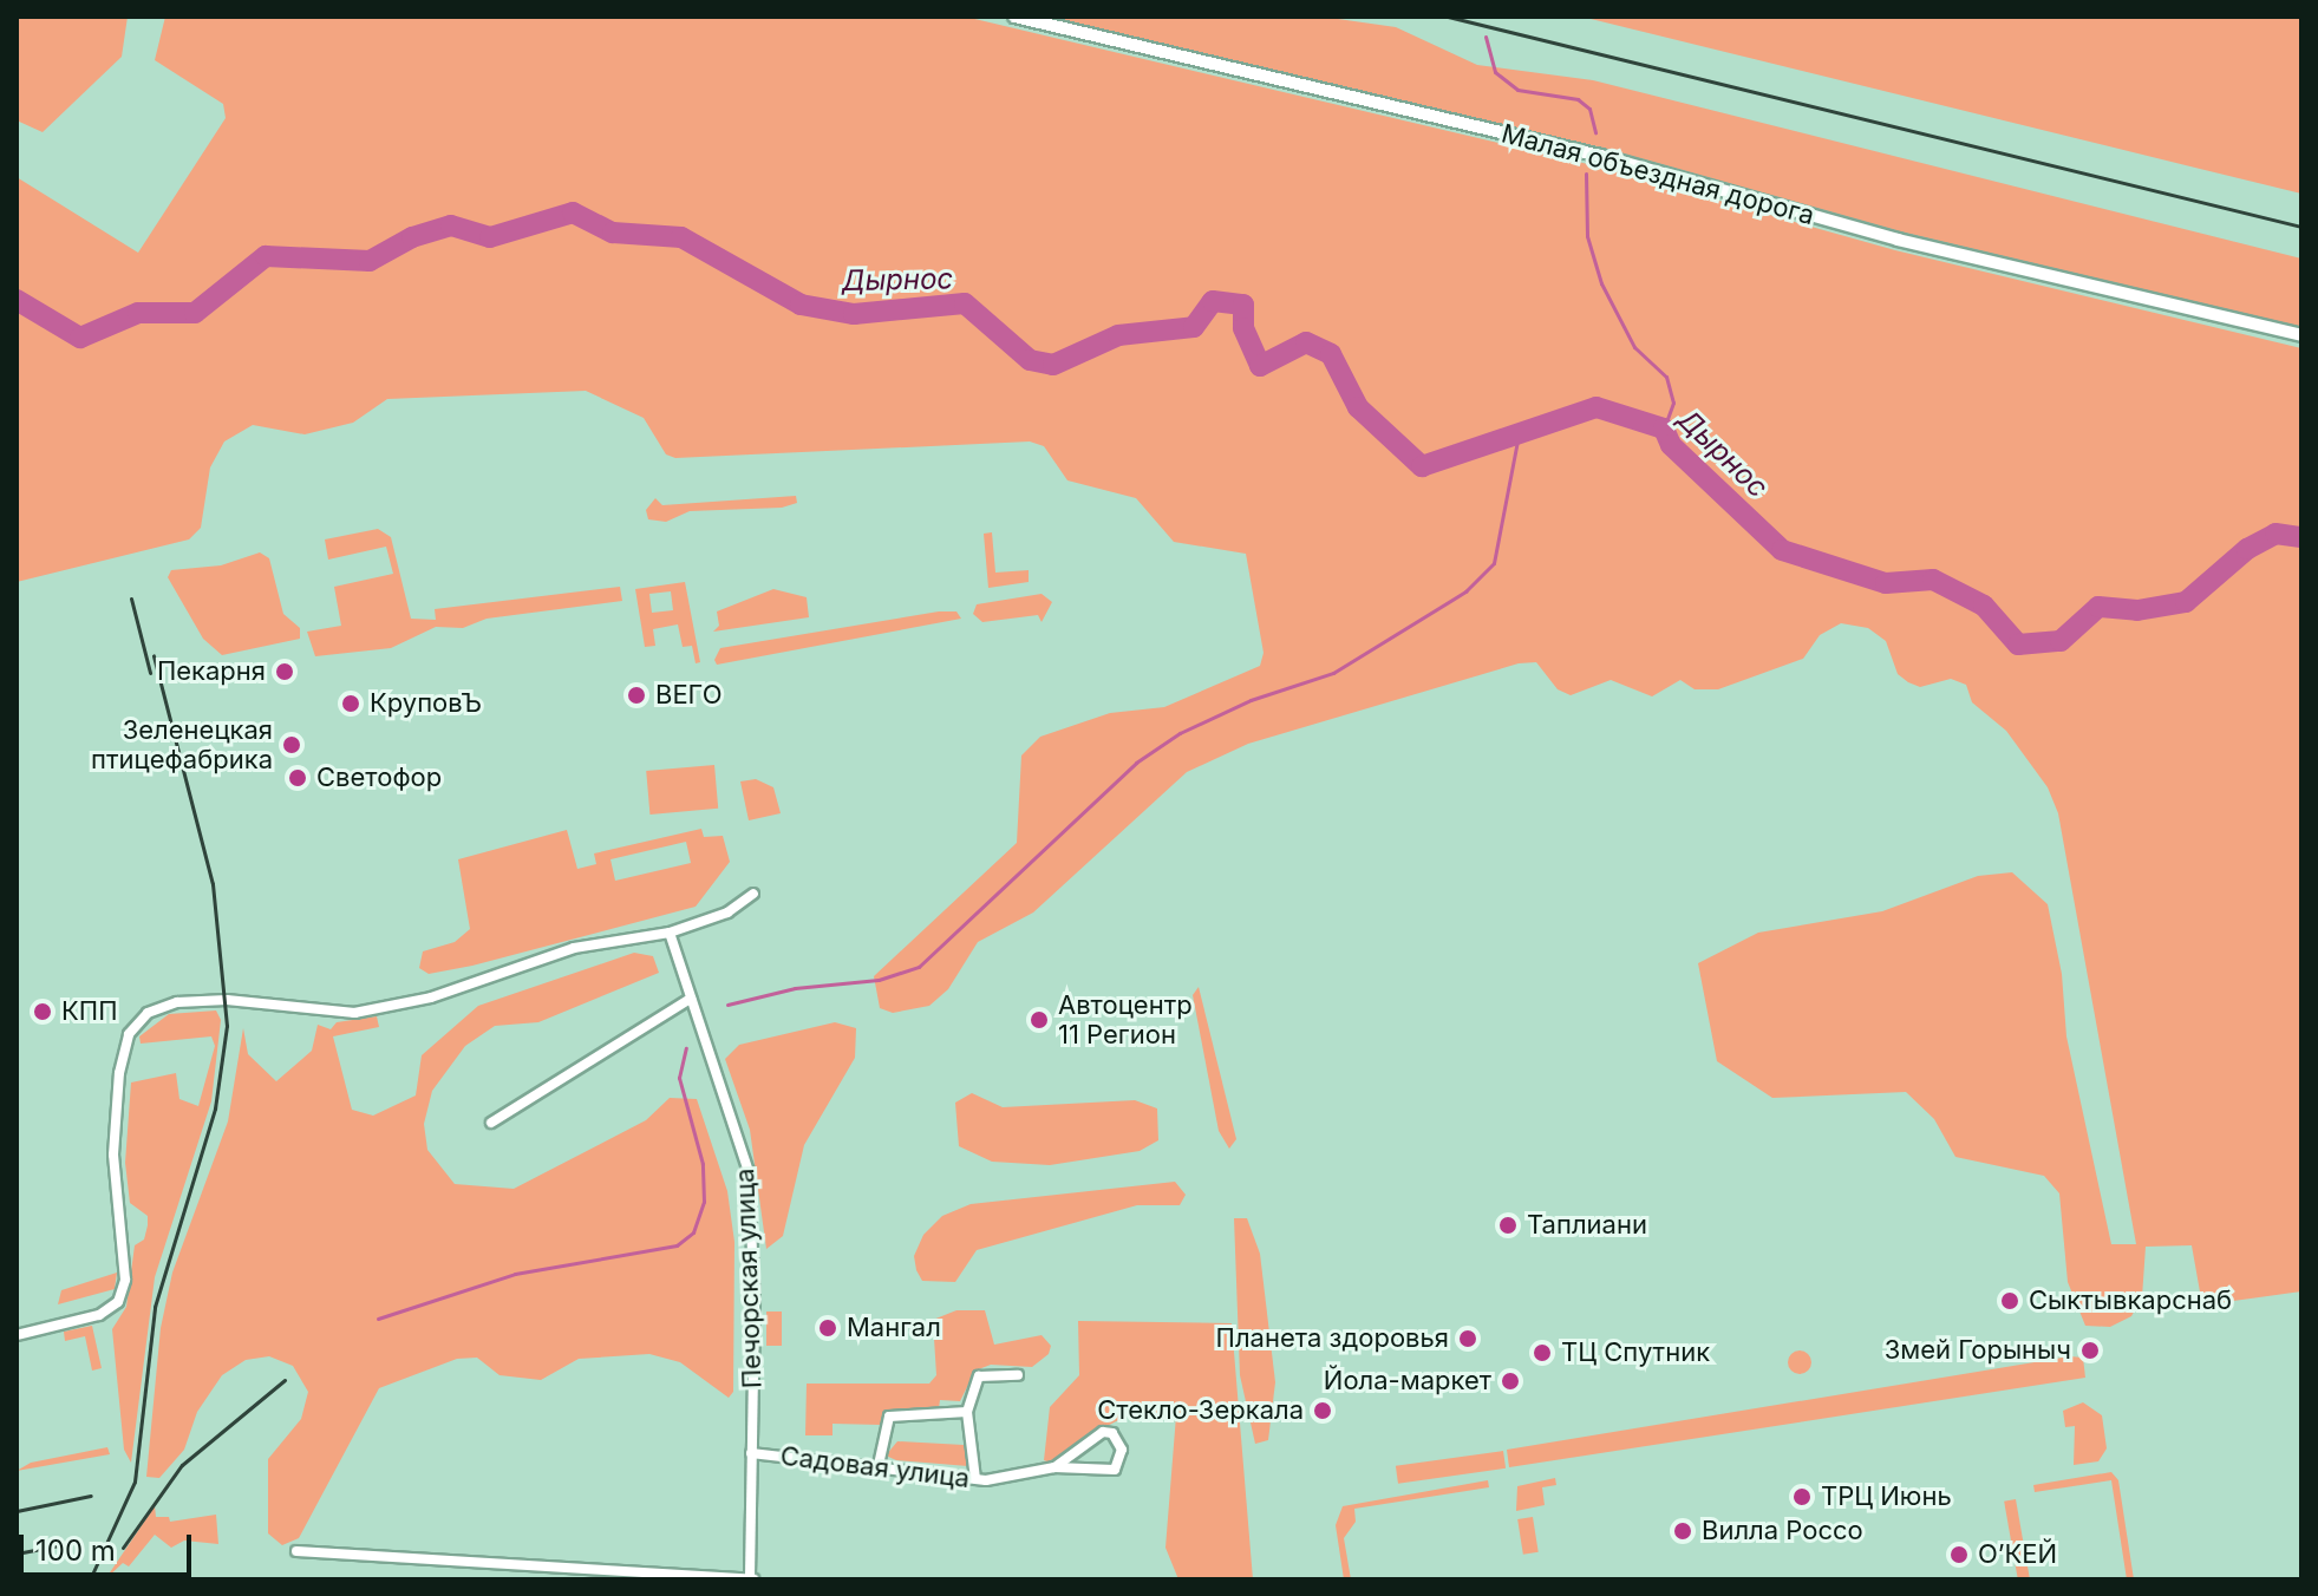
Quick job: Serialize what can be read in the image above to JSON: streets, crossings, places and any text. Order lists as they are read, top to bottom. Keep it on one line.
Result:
{"streets":{"street":["Малая объездная дорога","Печорская улица","Садовая улица"]},"crossings":[["Печорская улица","Садовая улица"]],"water":["Дырнос"],"places":["Пекарня","ВЕГО","КруповЪ","Зеленецкая птицефабрика","Светофор","КПП","Автоцентр 11 Регион","Таплиани","Сыктывкарснаб","Мангал","Планета здоровья","Змей Горыныч","ТЦ Спутник","Йола-маркет","Стекло-Зеркала","ТРЦ Июнь","Вилла Россо","О’КЕЙ"],"scale_bar":"100 m"}
